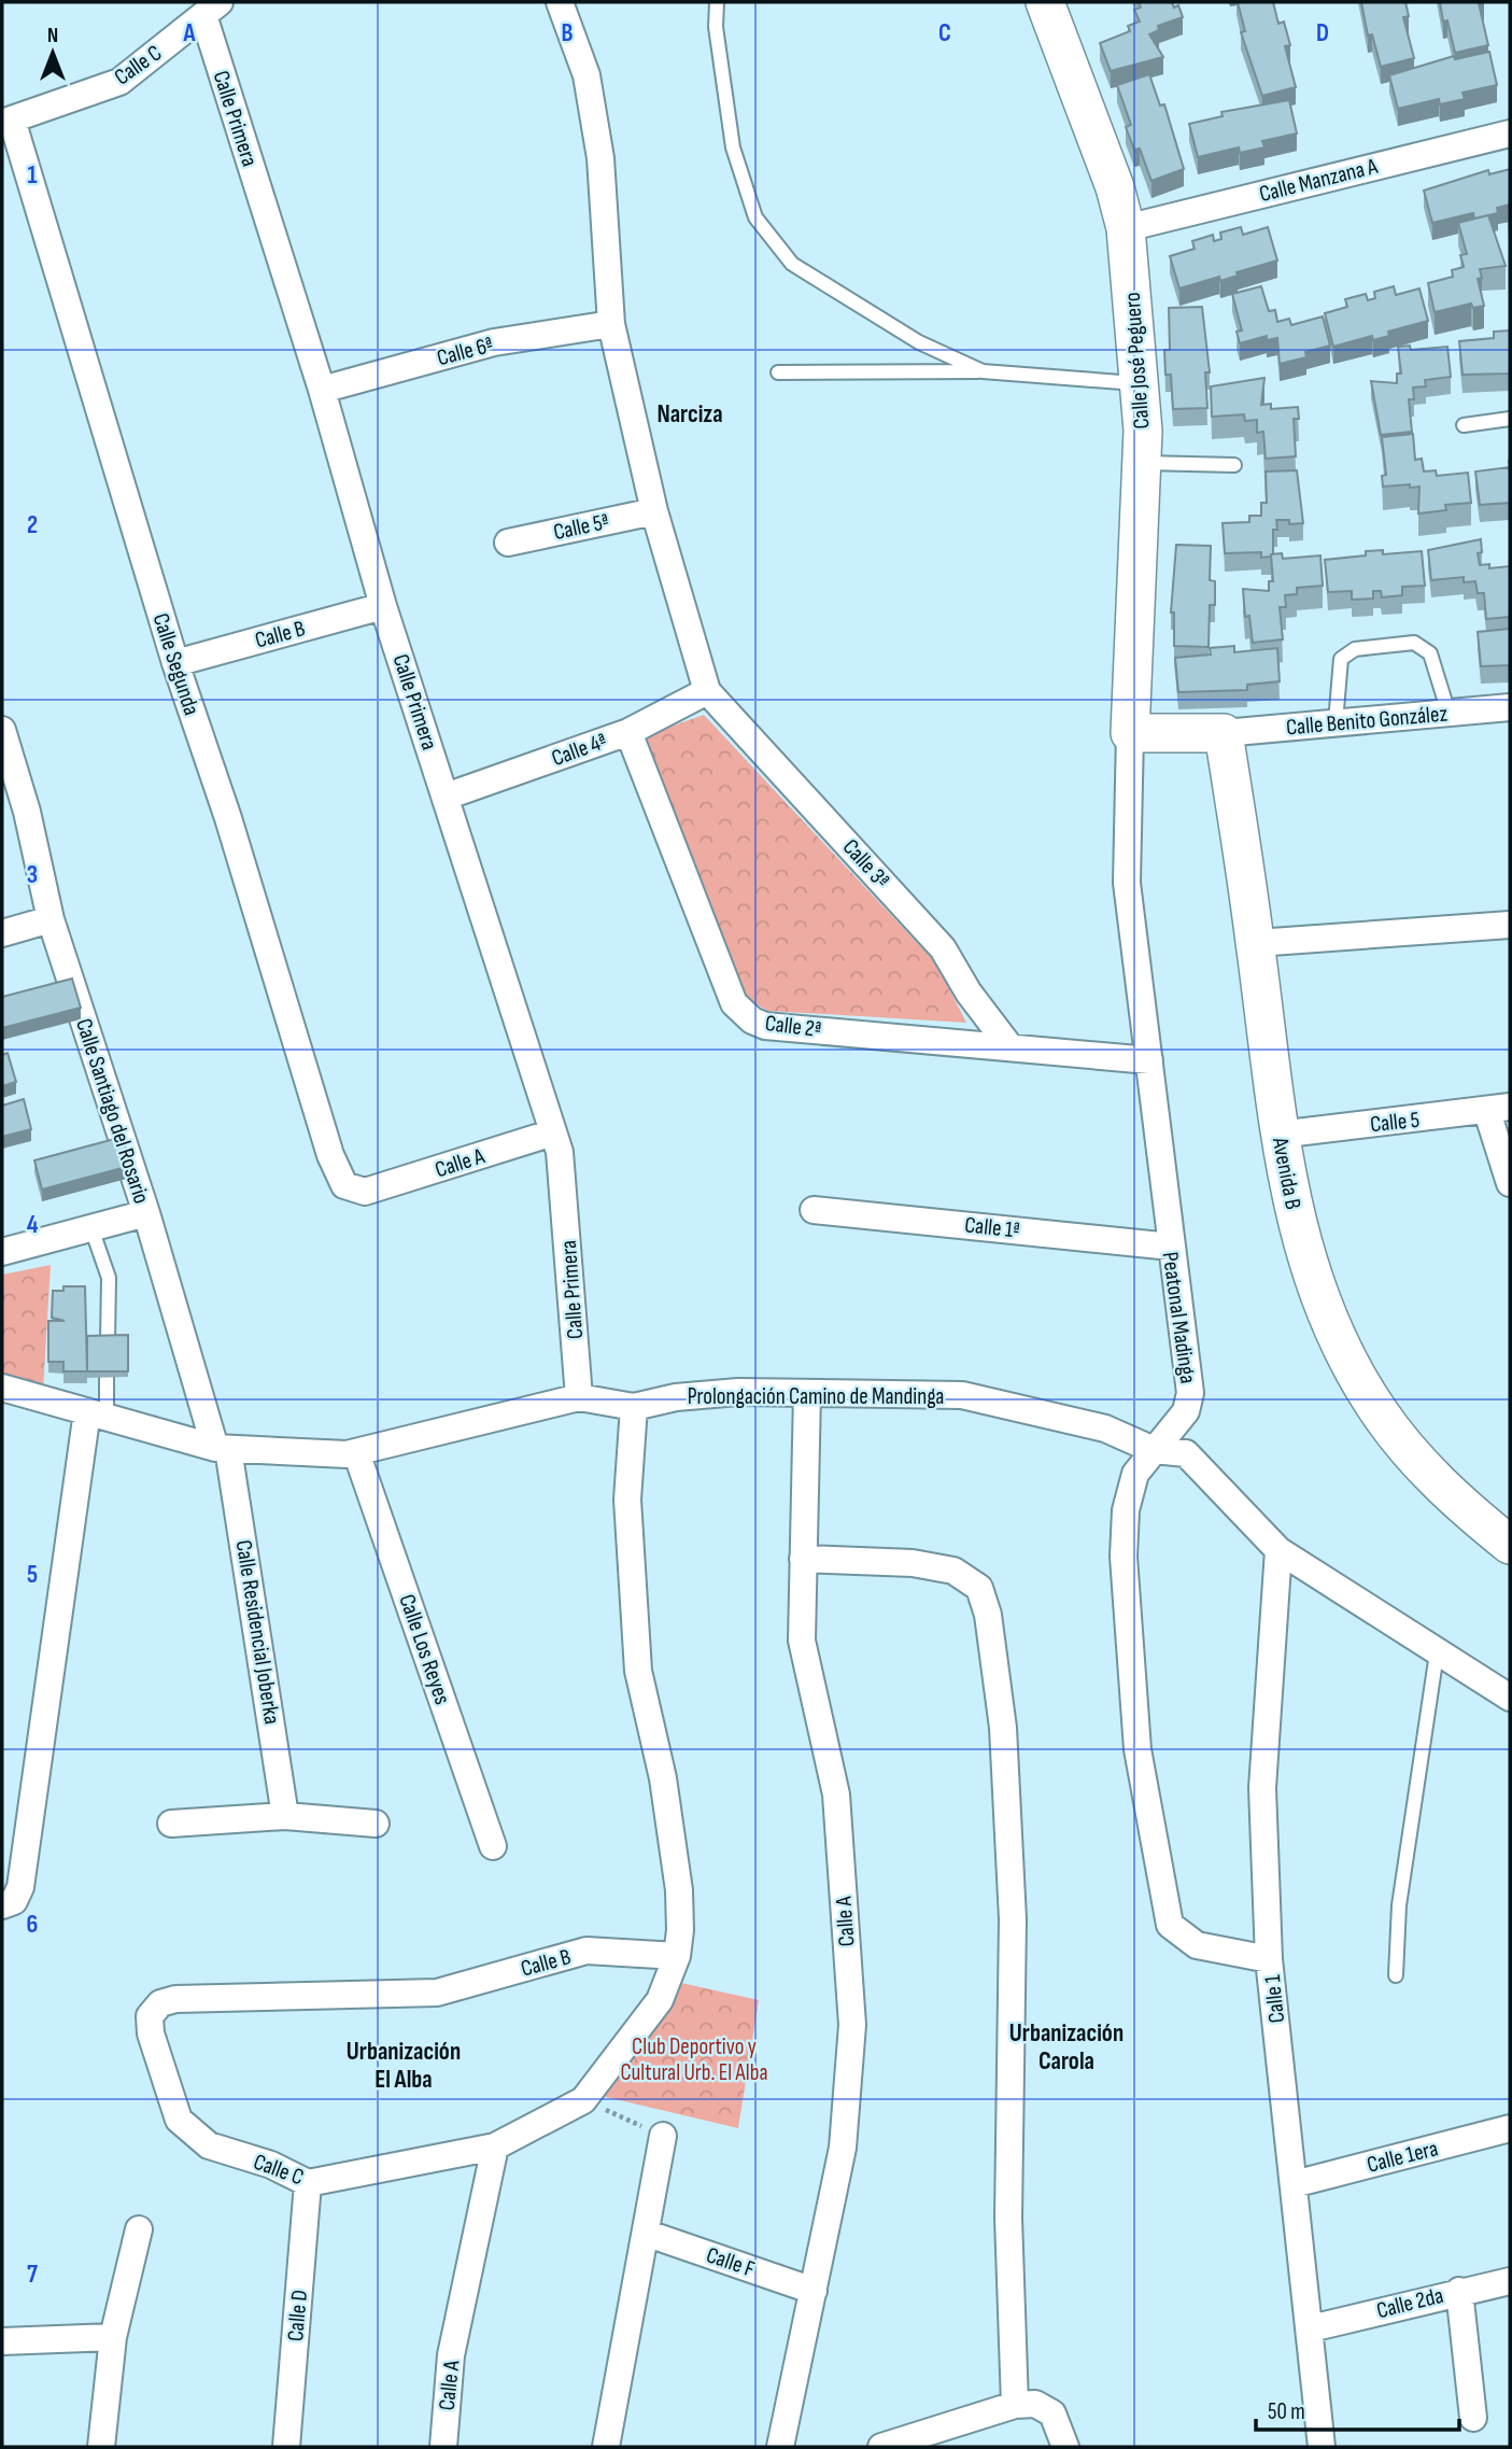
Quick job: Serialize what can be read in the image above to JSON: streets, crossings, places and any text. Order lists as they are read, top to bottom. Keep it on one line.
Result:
{"streets":{"main road":["Calle José Peguero","Avenida B"],"street":["Calle C","Calle Primera","Calle Manzana A","Calle 6ª","Calle 5ª","Calle B","Calle Segunda","Calle Benito González","Calle 4ª","Calle 3ª","Calle 2ª","Calle Santiago del Rosario","Calle 5","Calle A","Calle 1ª","Peatonal Madinga","Prolongación Camino de Mandinga","Calle Residencial Joberka","Calle Los Reyes","Calle 1","Calle 1era","Calle F","Calle 2da","Calle D"]},"crossings":[["Calle C","Calle Primera"],["Calle C","Calle B"],["Calle C","Calle Segunda"],["Calle C","Calle A"],["Calle C","Calle D"],["Calle Primera","Calle 6ª"],["Calle Primera","Calle B"],["Calle Primera","Calle 4ª"],["Calle Primera","Calle A"],["Calle Primera","Prolongación Camino de Mandinga"],["Calle Manzana A","Calle José Peguero"],["Calle José Peguero","Peatonal Madinga"],["Calle B","Calle Segunda"],["Calle Segunda","Calle A"],["Calle Benito González","Avenida B"],["Calle 4ª","Calle 3ª"],["Calle 4ª","Calle 2ª"],["Calle 3ª","Calle 2ª"],["Calle 2ª","Peatonal Madinga"],["Calle Santiago del Rosario","Prolongación Camino de Mandinga"],["Calle Santiago del Rosario","Calle Residencial Joberka"],["Calle 5","Avenida B"],["Calle A","Prolongación Camino de Mandinga"],["Calle A","Calle F"],["Calle 1ª","Peatonal Madinga"],["Peatonal Madinga","Prolongación Camino de Mandinga"],["Peatonal Madinga","Calle 1"],["Prolongación Camino de Mandinga","Calle Residencial Joberka"],["Prolongación Camino de Mandinga","Calle Los Reyes"],["Prolongación Camino de Mandinga","Calle 1"],["Calle 1","Calle 1era"],["Calle 1","Calle 2da"]],"districts":["Narciza","Urbanización Carola","Urbanización El Alba"],"parks":["Club Deportivo y Cultural Urb. El Alba"],"scale_bar":"50 m","north":"top","grid":{"columns":["A","B","C","D"],"rows":["1","2","3","4","5","6","7"]}}
